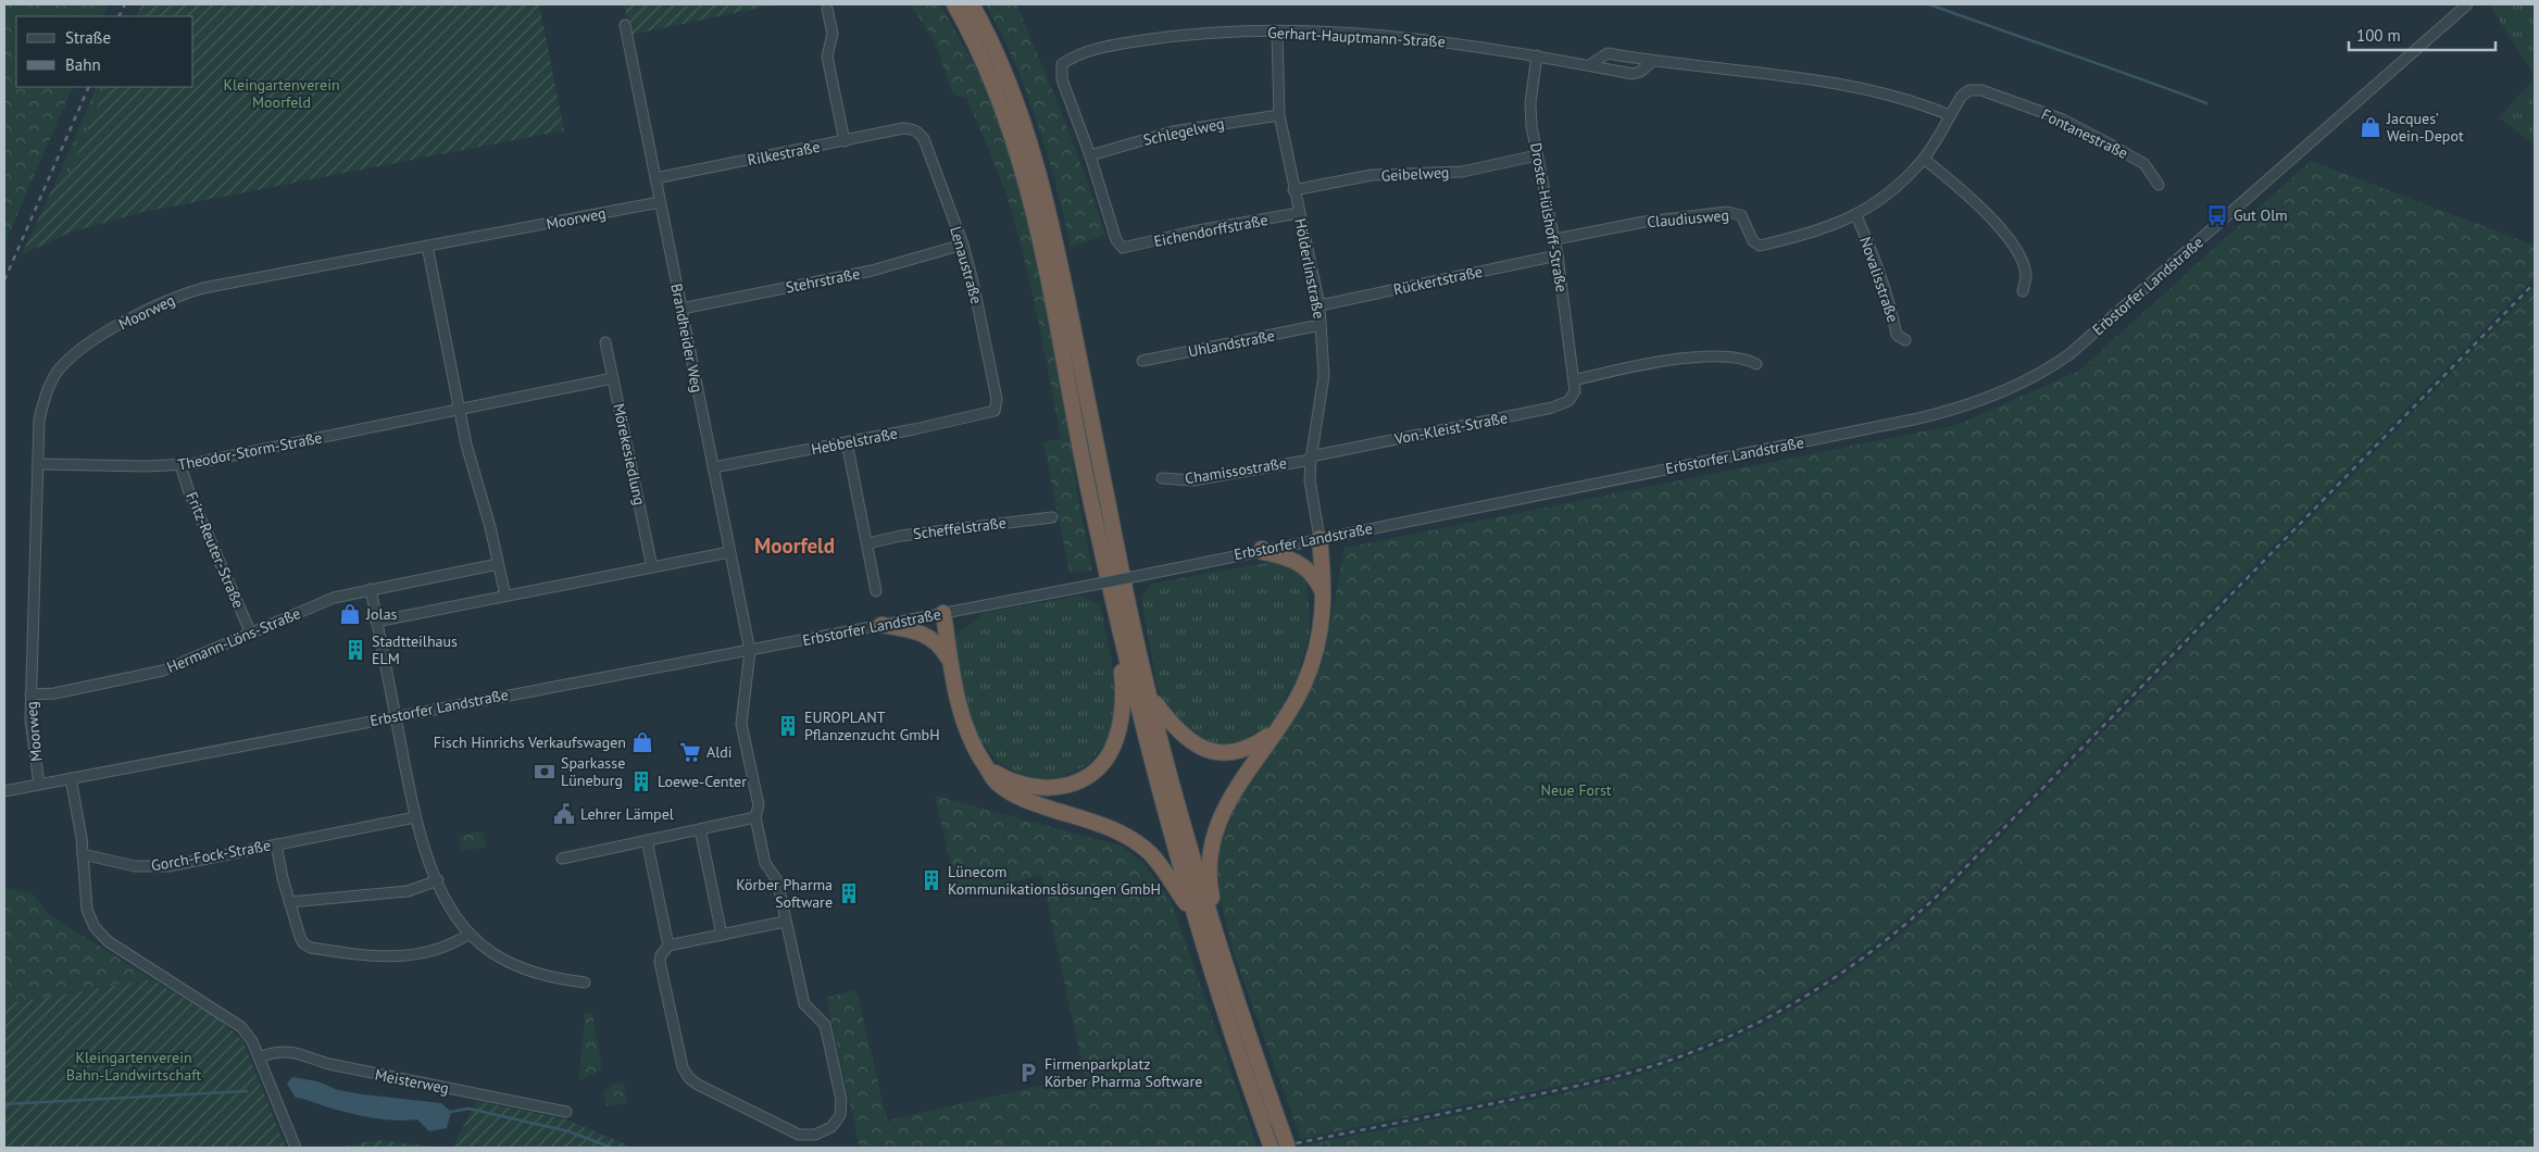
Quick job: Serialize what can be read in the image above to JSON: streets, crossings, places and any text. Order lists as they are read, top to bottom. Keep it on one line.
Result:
{"streets":{"street":["Gerhart-Hauptmann-Straße","Schlegelweg","Fontanestraße","Rilkestraße","Geibelweg","Droste-Hülshoff-Straße","Moorweg","Claudiusweg","Eichendorffstraße","Lenaustraße","Hölderlinstraße","Novalisstraße","Stehrstraße","Rückertstraße","Erbstorfer Landstraße","Brandheider Weg","Uhlandstraße","Von-Kleist-Straße","Hebbelstraße","Theodor-Storm-Straße","Mörekesiedlung","Chamissostraße","Scheffelstraße","Fritz-Reuter-Straße","Hermann-Löns-Straße","Gorch-Fock-Straße","Meisterweg"]},"crossings":[["Gerhart-Hauptmann-Straße","Schlegelweg"],["Gerhart-Hauptmann-Straße","Droste-Hülshoff-Straße"],["Gerhart-Hauptmann-Straße","Eichendorffstraße"],["Gerhart-Hauptmann-Straße","Hölderlinstraße"],["Schlegelweg","Hölderlinstraße"],["Fontanestraße","Claudiusweg"],["Rilkestraße","Lenaustraße"],["Rilkestraße","Brandheider Weg"],["Geibelweg","Droste-Hülshoff-Straße"],["Geibelweg","Hölderlinstraße"],["Droste-Hülshoff-Straße","Claudiusweg"],["Droste-Hülshoff-Straße","Rückertstraße"],["Droste-Hülshoff-Straße","Von-Kleist-Straße"],["Moorweg","Erbstorfer Landstraße"],["Moorweg","Brandheider Weg"],["Moorweg","Theodor-Storm-Straße"],["Moorweg","Hermann-Löns-Straße"],["Claudiusweg","Novalisstraße"],["Eichendorffstraße","Hölderlinstraße"],["Lenaustraße","Stehrstraße"],["Lenaustraße","Hebbelstraße"],["Hölderlinstraße","Rückertstraße"],["Hölderlinstraße","Erbstorfer Landstraße"],["Hölderlinstraße","Uhlandstraße"],["Hölderlinstraße","Von-Kleist-Straße"],["Hölderlinstraße","Chamissostraße"],["Stehrstraße","Brandheider Weg"],["Erbstorfer Landstraße","Brandheider Weg"],["Brandheider Weg","Hebbelstraße"],["Von-Kleist-Straße","Chamissostraße"],["Theodor-Storm-Straße","Mörekesiedlung"],["Theodor-Storm-Straße","Fritz-Reuter-Straße"],["Fritz-Reuter-Straße","Hermann-Löns-Straße"]],"districts":["Moorfeld"],"parks":["Kleingartenverein Moorfeld","Neue Forst","Kleingartenverein Bahn-Landwirtschaft"],"places":{"shop":["Jacques’ Wein-Depot","Jolas","Fisch Hinrichs Verkaufswagen"],"bus stop":["Gut Olm"],"building":["Stadtteilhaus ELM","EUROPLANT Pflanzenzucht GmbH","Loewe-Center","Lünecom Kommunikationslösungen GmbH","Körber Pharma Software"],"supermarket":["Aldi"],"bank":["Sparkasse Lüneburg"],"public building":["Lehrer Lämpel"],"parking":["Firmenparkplatz Körber Pharma Software"]},"legend":["Straße","Bahn"],"scale_bar":"100 m"}
